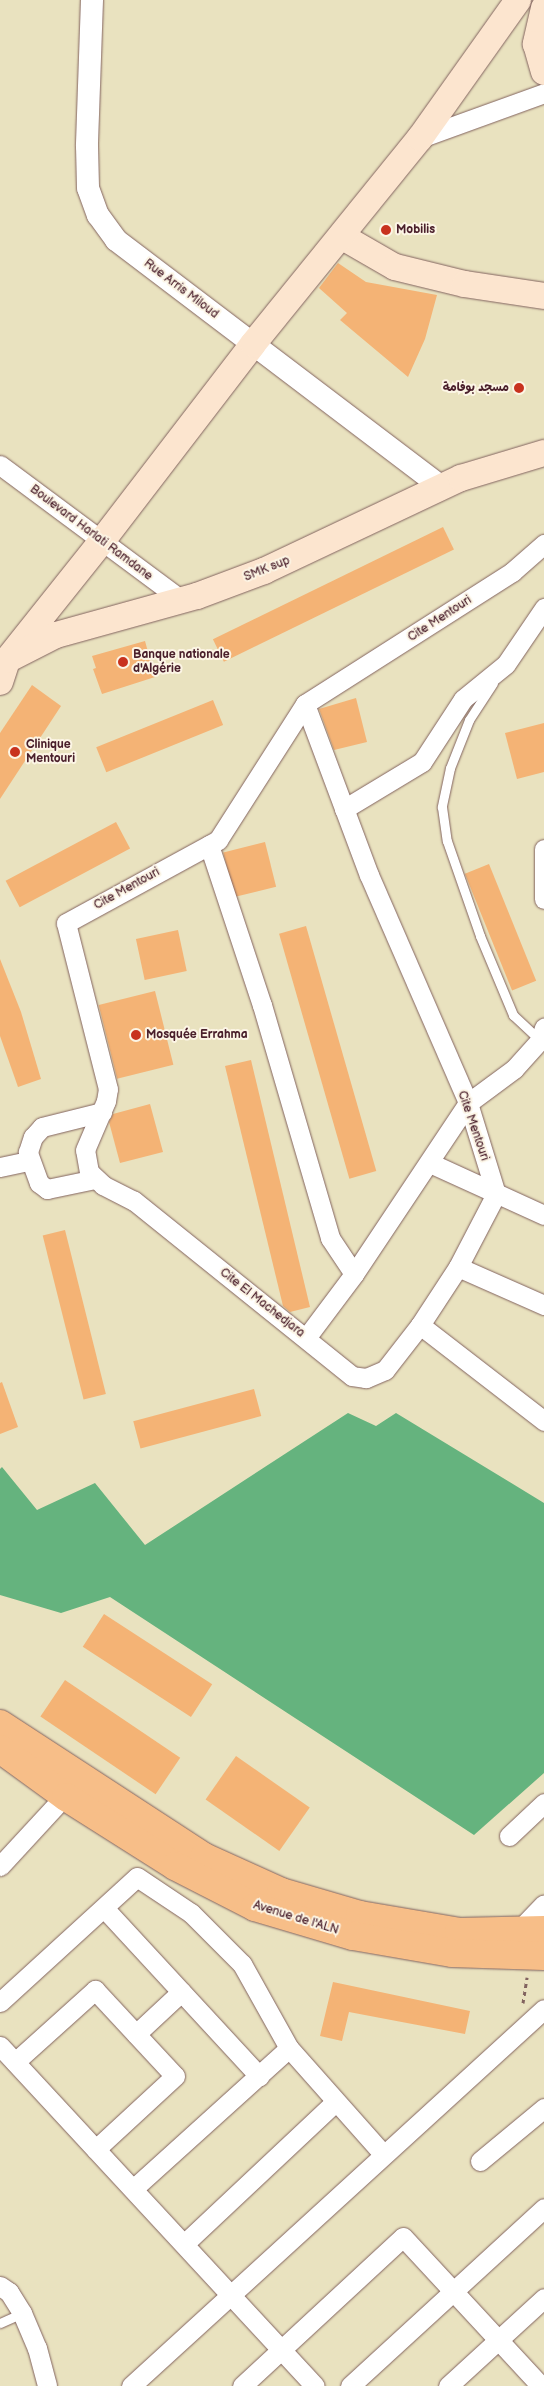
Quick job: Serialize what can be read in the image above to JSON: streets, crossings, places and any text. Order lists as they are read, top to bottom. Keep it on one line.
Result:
{"streets":{"main road":["SMK sup","Avenue de l'ALN"],"street":["Rue Arris Miloud","Boulevard Harlati Ramdane","Cite Mentouri","Cite El Machedjara"]},"crossings":[["Rue Arris Miloud","SMK sup"],["Boulevard Harlati Ramdane","SMK sup"],["Cite Mentouri","Cite El Machedjara"]],"places":["Mobilis","مسجد بوفامة","Banque nationale d'Algérie","Clinique Mentouri","Mosquée Errahma"]}
